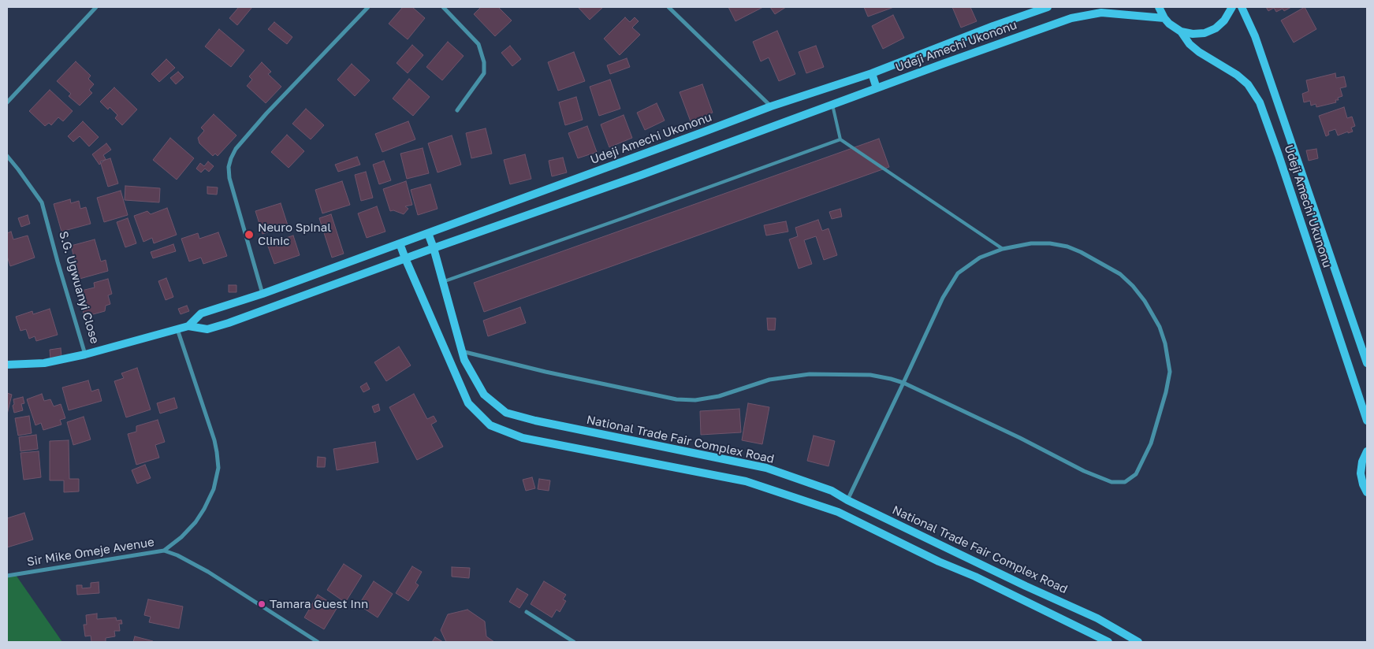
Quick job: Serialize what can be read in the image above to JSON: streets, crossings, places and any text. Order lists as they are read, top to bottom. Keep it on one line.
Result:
{"streets":{"main road":["Udeji Amechi Ukononu","Udeji Amechi Ukunonu","S.G. Ugwuanyi Close","National Trade Fair Complex Road"],"street":["Sir Mike Omeje Avenue"]},"crossings":[["Udeji Amechi Ukononu","Udeji Amechi Ukunonu"],["Udeji Amechi Ukononu","S.G. Ugwuanyi Close"],["Udeji Amechi Ukononu","National Trade Fair Complex Road"]],"places":["Neuro Spinal Clinic","Tamara Guest Inn"]}
